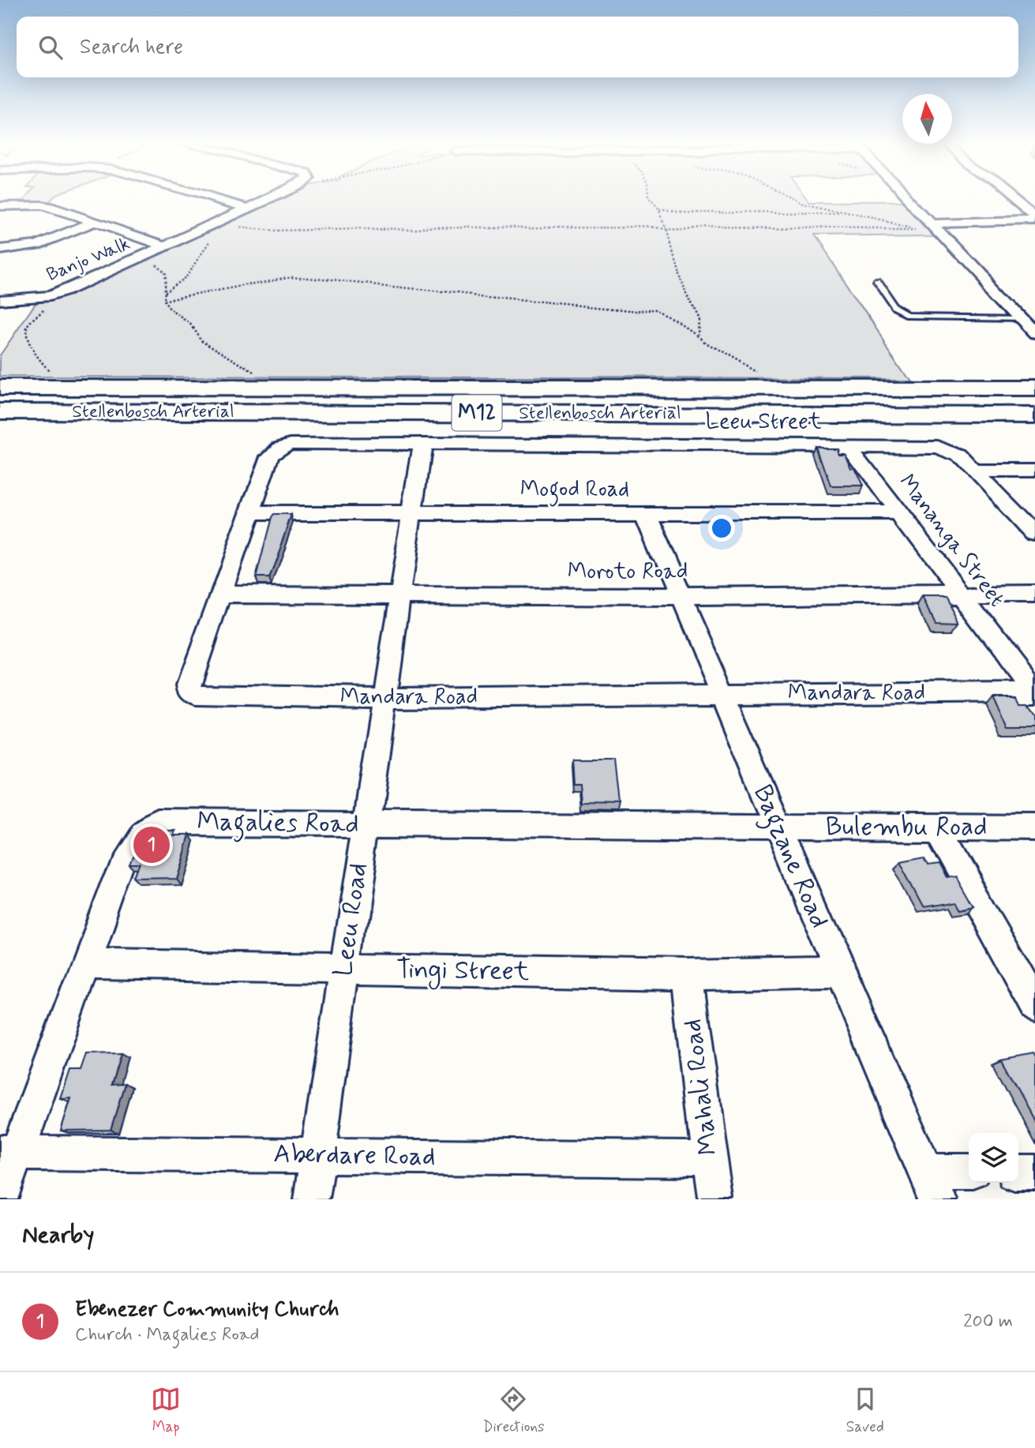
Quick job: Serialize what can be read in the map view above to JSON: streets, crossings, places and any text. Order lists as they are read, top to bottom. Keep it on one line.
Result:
{"streets":{"main road":["Stellenbosch Arterial","M12"],"street":["Banjo Walk","Leeu Street","Mogod Road","Mananga Street","Moroto Road","Mandara Road","Magalies Road","Bulembu Road","Bagzane Road","Leeu Road","Tingi Street","Mahali Road","Aberdare Road"]},"crossings":[["Leeu Street","Mananga Street"],["Leeu Street","Mandara Road"],["Leeu Street","Leeu Road"],["Mogod Road","Mananga Street"],["Mogod Road","Mandara Road"],["Mogod Road","Bagzane Road"],["Mogod Road","Leeu Road"],["Mananga Street","Moroto Road"],["Mananga Street","Mandara Road"],["Moroto Road","Mandara Road"],["Moroto Road","Bagzane Road"],["Moroto Road","Leeu Road"],["Mandara Road","Bagzane Road"],["Mandara Road","Leeu Road"],["Magalies Road","Bulembu Road"],["Magalies Road","Bagzane Road"],["Magalies Road","Leeu Road"],["Magalies Road","Tingi Street"],["Magalies Road","Aberdare Road"],["Bulembu Road","Bagzane Road"],["Bagzane Road","Tingi Street"],["Leeu Road","Tingi Street"],["Leeu Road","Aberdare Road"],["Tingi Street","Mahali Road"],["Mahali Road","Aberdare Road"]],"north":"top","page":{"search":"Search here","pins":"1","heading":"Nearby","list":[{"mark":"1","name":"Ebenezer Community Church","note":"Church · Magalies Road","value":"200 m"}],"nav":["Map","Directions","Saved"]}}
